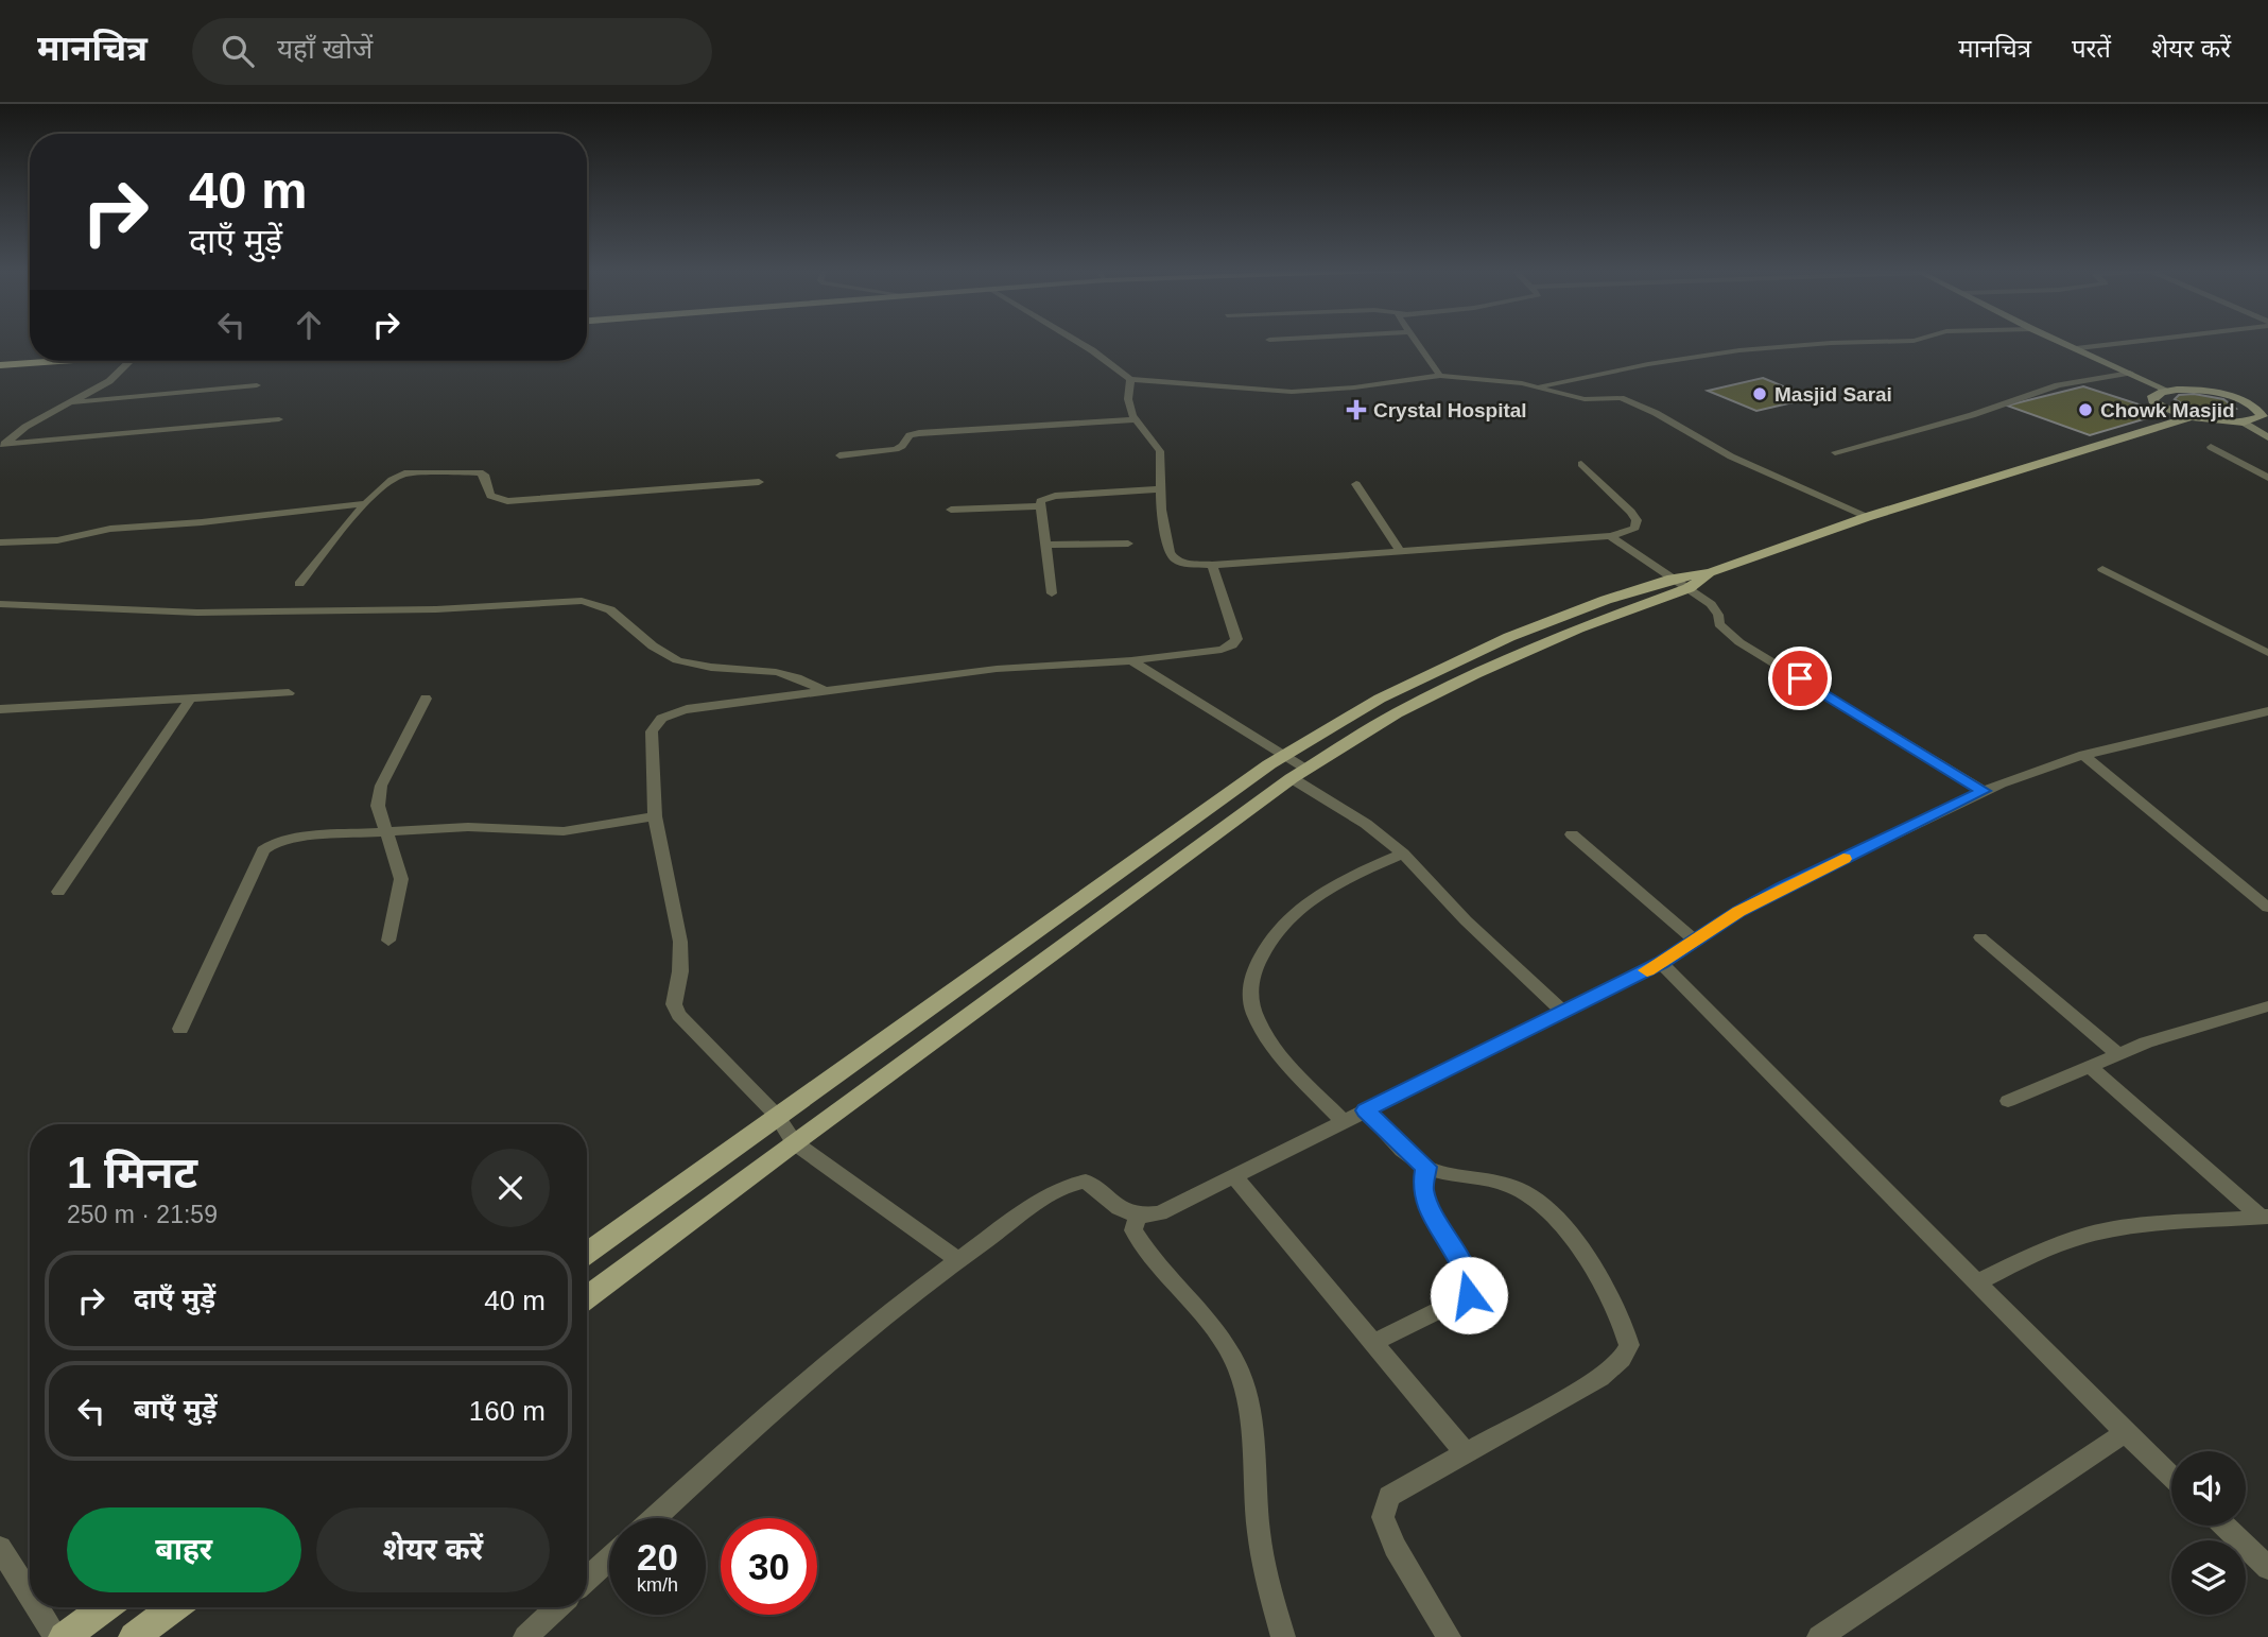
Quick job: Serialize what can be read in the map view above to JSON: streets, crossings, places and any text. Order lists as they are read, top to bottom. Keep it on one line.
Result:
{"places":{"other":["Masjid Sarai","Chowk Masjid"],"health":["Crystal Hospital"]},"page":{"header":"मानचित्र","search":"यहाँ खोजें","nav":["मानचित्र","परतें","शेयर करें"],"turn":["40 m","दाएँ मुड़ें"],"heading":["1 मिनट","250 m · 21:59"],"list":[{"name":"दाएँ मुड़ें","value":"40 m"},{"name":"बाएँ मुड़ें","value":"160 m"}],"buttons":["बाहर","शेयर करें"],"speed":"20 km/h","limit":"30"}}
